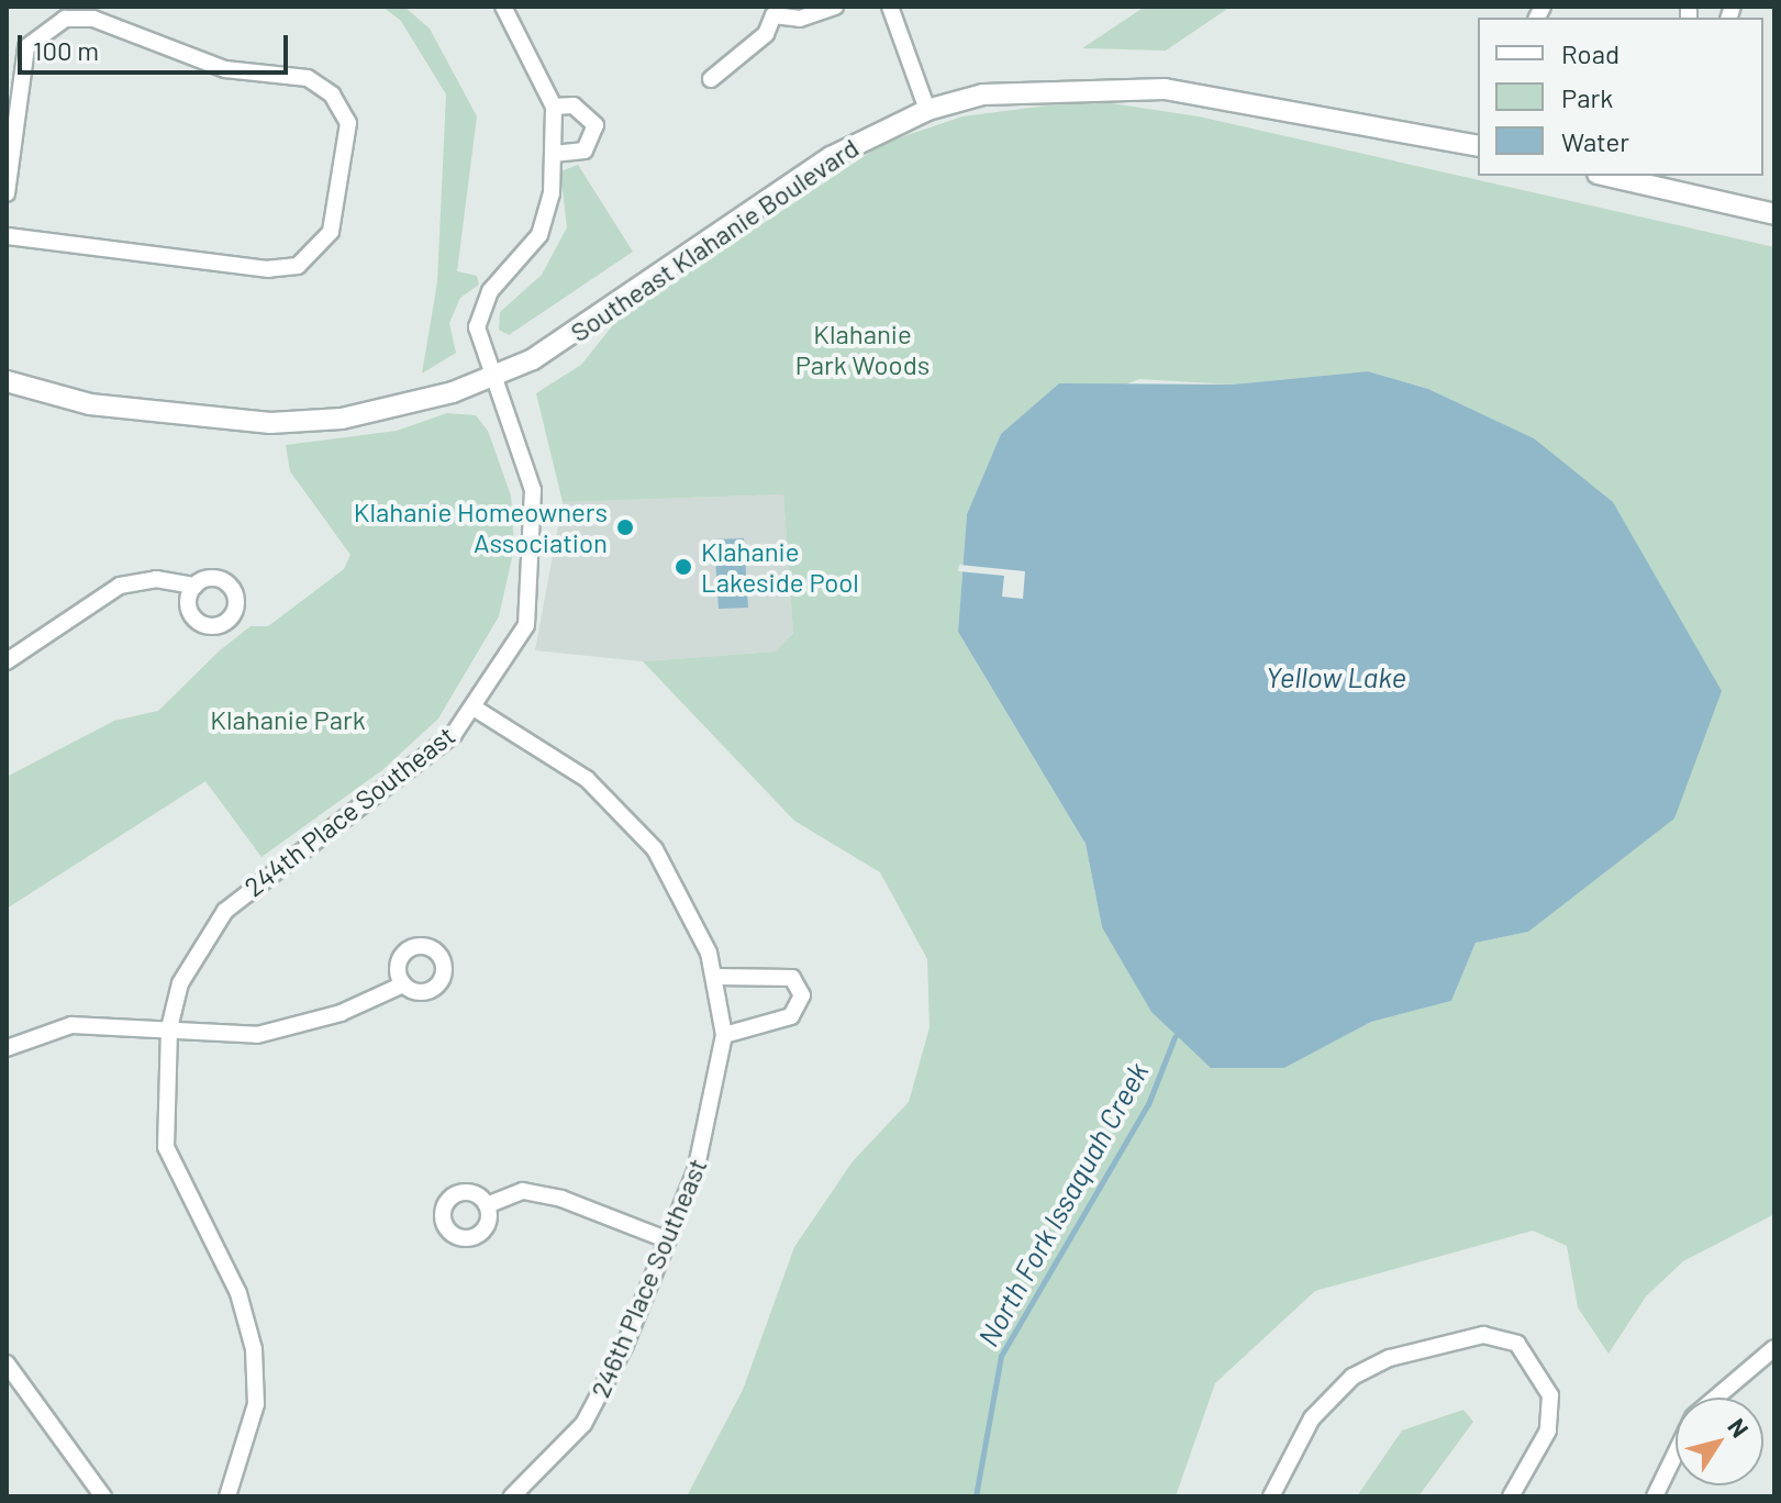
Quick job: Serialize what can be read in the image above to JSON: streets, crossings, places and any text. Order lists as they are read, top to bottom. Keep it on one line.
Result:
{"streets":{"street":["Southeast Klahanie Boulevard","244th Place Southeast","246th Place Southeast"]},"crossings":[["Southeast Klahanie Boulevard","244th Place Southeast"],["244th Place Southeast","246th Place Southeast"]],"water":["Yellow Lake","North Fork Issaquah Creek"],"parks":["Klahanie Park Woods","Klahanie Park"],"places":["Klahanie Homeowners Association","Klahanie Lakeside Pool"],"legend":["Road","Park","Water"],"scale_bar":"100 m","north":"top right"}
